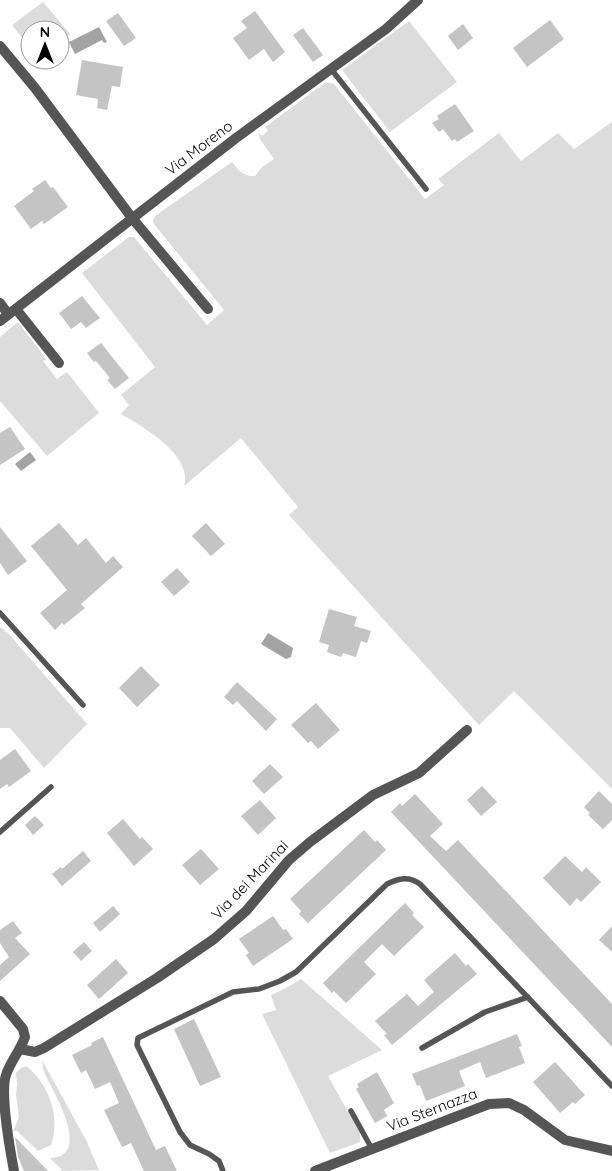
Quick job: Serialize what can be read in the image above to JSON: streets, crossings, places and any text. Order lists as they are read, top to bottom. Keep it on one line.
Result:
{"streets":{"street":["Via Moreno","Via dei Marinai","Via Sternazza"]},"north":"top"}
